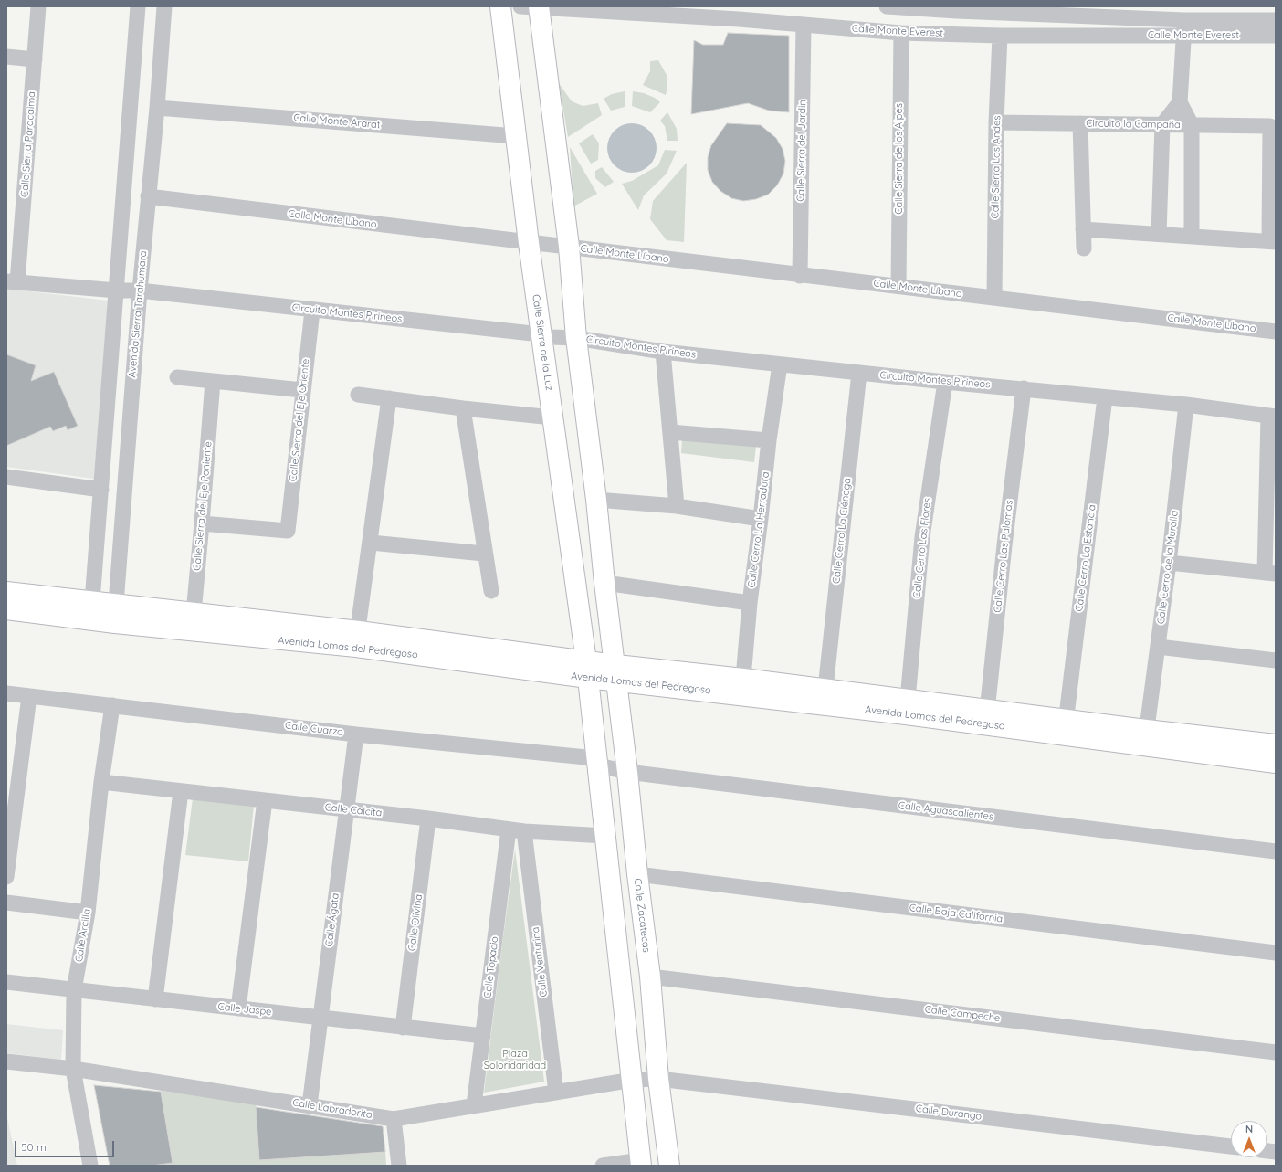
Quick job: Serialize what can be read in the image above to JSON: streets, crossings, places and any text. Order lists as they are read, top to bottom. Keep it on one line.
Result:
{"streets":{"street":["Calle Monte Everest","Calle Monte Ararat","Circuito la Campaña","Calle Sierra Paracaima","Calle Sierra del Jardin","Calle Sierra de los Alpes","Calle Sierra Los Andes","Calle Monte Líbano","Circuito Montes Pirineos","Avenida Sierra Tarahumara","Calle Sierra de la Luz","Calle Sierra del Eje Oriente","Calle Sierra del Eje Poniente","Calle Cerro La Herradura","Calle Cerro La Ciénega","Calle Cerro Las Flores","Calle Cerro Las Palomas","Calle Cerro La Estancia","Calle Cerro de la Muralla","Avenida Lomas del Pedregoso","Calle Cuarzo","Calle Calcita","Calle Aguascalientes","Calle Baja California","Calle Zacatecas","Calle Ágata","Calle Olivina","Calle Arcilla","Calle Venturina","Calle Topacio","Calle Jaspe","Calle Campeche","Calle Labradorita","Calle Durango"]},"crossings":[["Calle Monte Everest","Calle Sierra del Jardin"],["Calle Monte Everest","Calle Sierra de los Alpes"],["Calle Monte Everest","Calle Sierra Los Andes"],["Calle Monte Ararat","Avenida Sierra Tarahumara"],["Calle Monte Ararat","Calle Sierra de la Luz"],["Circuito la Campaña","Calle Sierra Los Andes"],["Calle Sierra Paracaima","Circuito Montes Pirineos"],["Calle Sierra del Jardin","Calle Monte Líbano"],["Calle Sierra de los Alpes","Calle Monte Líbano"],["Calle Sierra Los Andes","Calle Monte Líbano"],["Calle Monte Líbano","Avenida Sierra Tarahumara"],["Calle Monte Líbano","Calle Sierra de la Luz"],["Circuito Montes Pirineos","Avenida Sierra Tarahumara"],["Circuito Montes Pirineos","Calle Sierra de la Luz"],["Circuito Montes Pirineos","Calle Sierra del Eje Oriente"],["Circuito Montes Pirineos","Calle Cerro La Herradura"],["Circuito Montes Pirineos","Calle Cerro La Ciénega"],["Circuito Montes Pirineos","Calle Cerro Las Flores"],["Circuito Montes Pirineos","Calle Cerro Las Palomas"],["Circuito Montes Pirineos","Calle Cerro La Estancia"],["Circuito Montes Pirineos","Calle Cerro de la Muralla"],["Avenida Sierra Tarahumara","Avenida Lomas del Pedregoso"],["Calle Sierra de la Luz","Avenida Lomas del Pedregoso"],["Calle Sierra de la Luz","Calle Zacatecas"],["Calle Sierra del Eje Oriente","Calle Sierra del Eje Poniente"],["Calle Sierra del Eje Poniente","Avenida Lomas del Pedregoso"],["Calle Cerro La Herradura","Avenida Lomas del Pedregoso"],["Calle Cerro La Ciénega","Avenida Lomas del Pedregoso"],["Calle Cerro Las Flores","Avenida Lomas del Pedregoso"],["Calle Cerro Las Palomas","Avenida Lomas del Pedregoso"],["Calle Cerro La Estancia","Avenida Lomas del Pedregoso"],["Calle Cerro de la Muralla","Avenida Lomas del Pedregoso"],["Avenida Lomas del Pedregoso","Calle Zacatecas"],["Calle Cuarzo","Calle Aguascalientes"],["Calle Cuarzo","Calle Zacatecas"],["Calle Cuarzo","Calle Ágata"],["Calle Cuarzo","Calle Arcilla"],["Calle Calcita","Calle Zacatecas"],["Calle Calcita","Calle Ágata"],["Calle Calcita","Calle Olivina"],["Calle Calcita","Calle Arcilla"],["Calle Calcita","Calle Venturina"],["Calle Calcita","Calle Topacio"],["Calle Aguascalientes","Calle Zacatecas"],["Calle Baja California","Calle Zacatecas"],["Calle Zacatecas","Calle Campeche"],["Calle Zacatecas","Calle Labradorita"],["Calle Zacatecas","Calle Durango"],["Calle Ágata","Calle Jaspe"],["Calle Ágata","Calle Labradorita"],["Calle Olivina","Calle Jaspe"],["Calle Arcilla","Calle Jaspe"],["Calle Arcilla","Calle Labradorita"],["Calle Venturina","Calle Labradorita"],["Calle Topacio","Calle Jaspe"],["Calle Topacio","Calle Labradorita"],["Calle Labradorita","Calle Durango"]],"parks":["Plaza Soloridaridad"],"scale_bar":"50 m","north":"top"}
